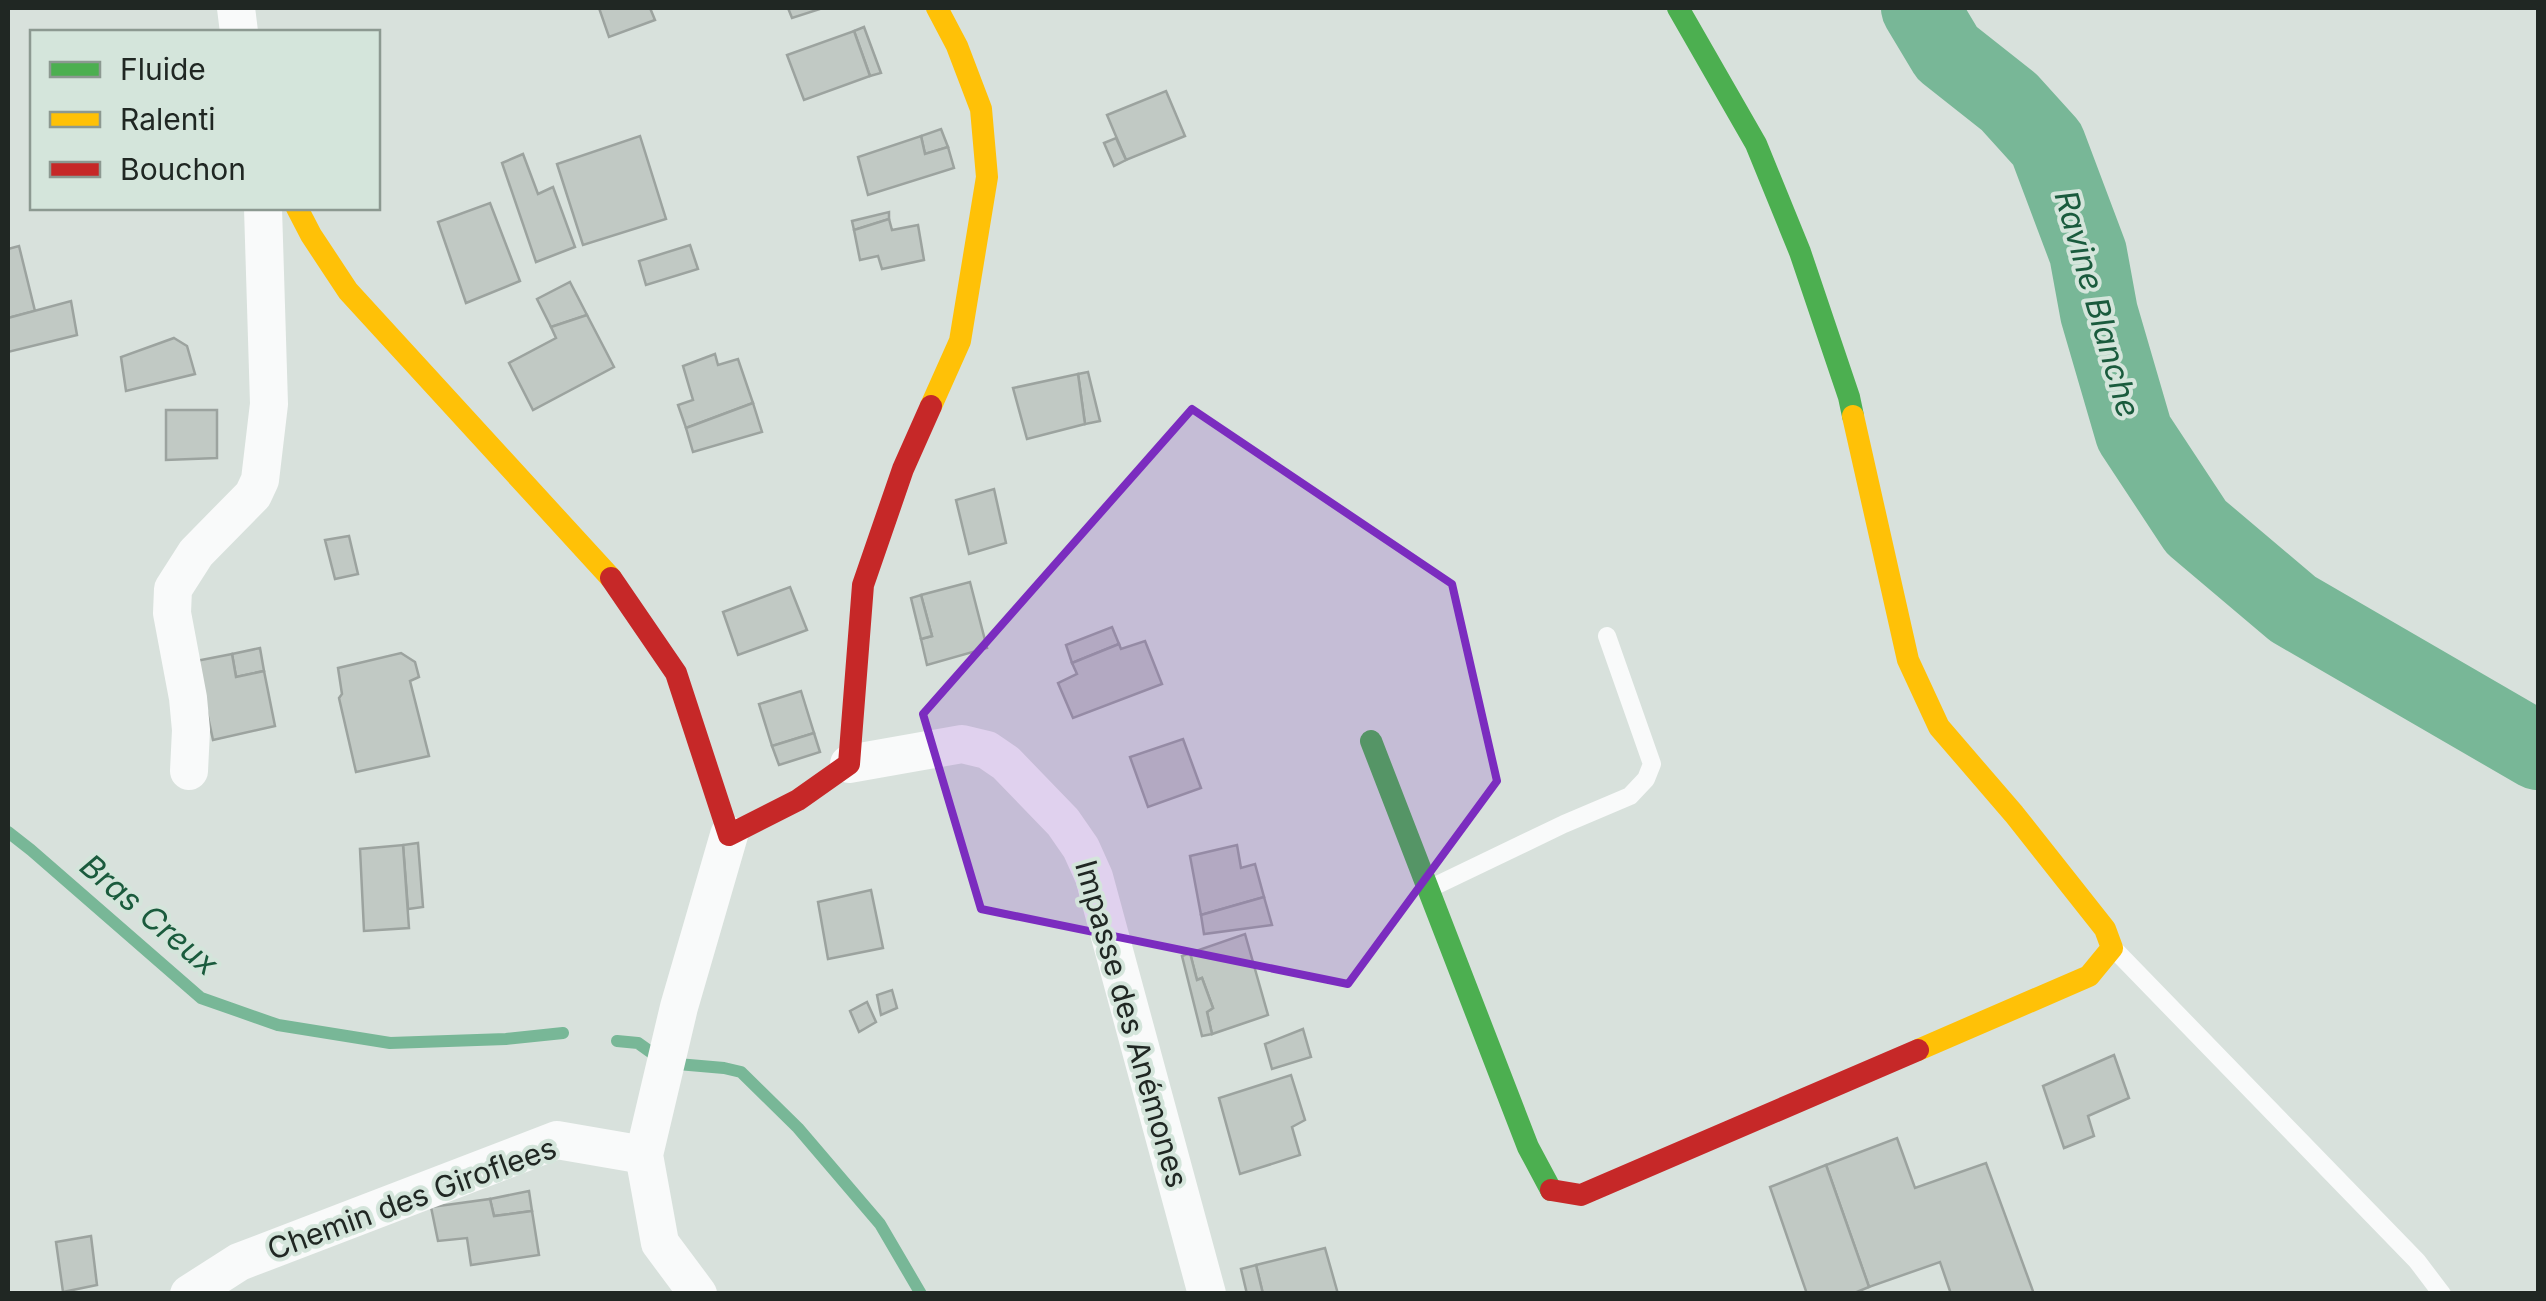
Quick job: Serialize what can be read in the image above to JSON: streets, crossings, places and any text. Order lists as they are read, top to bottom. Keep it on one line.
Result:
{"streets":{"street":["Impasse des Anémones","Chemin des Giroflees"]},"water":["Ravine Blanche","Bras Creux"],"legend":["Fluide","Ralenti","Bouchon"]}
